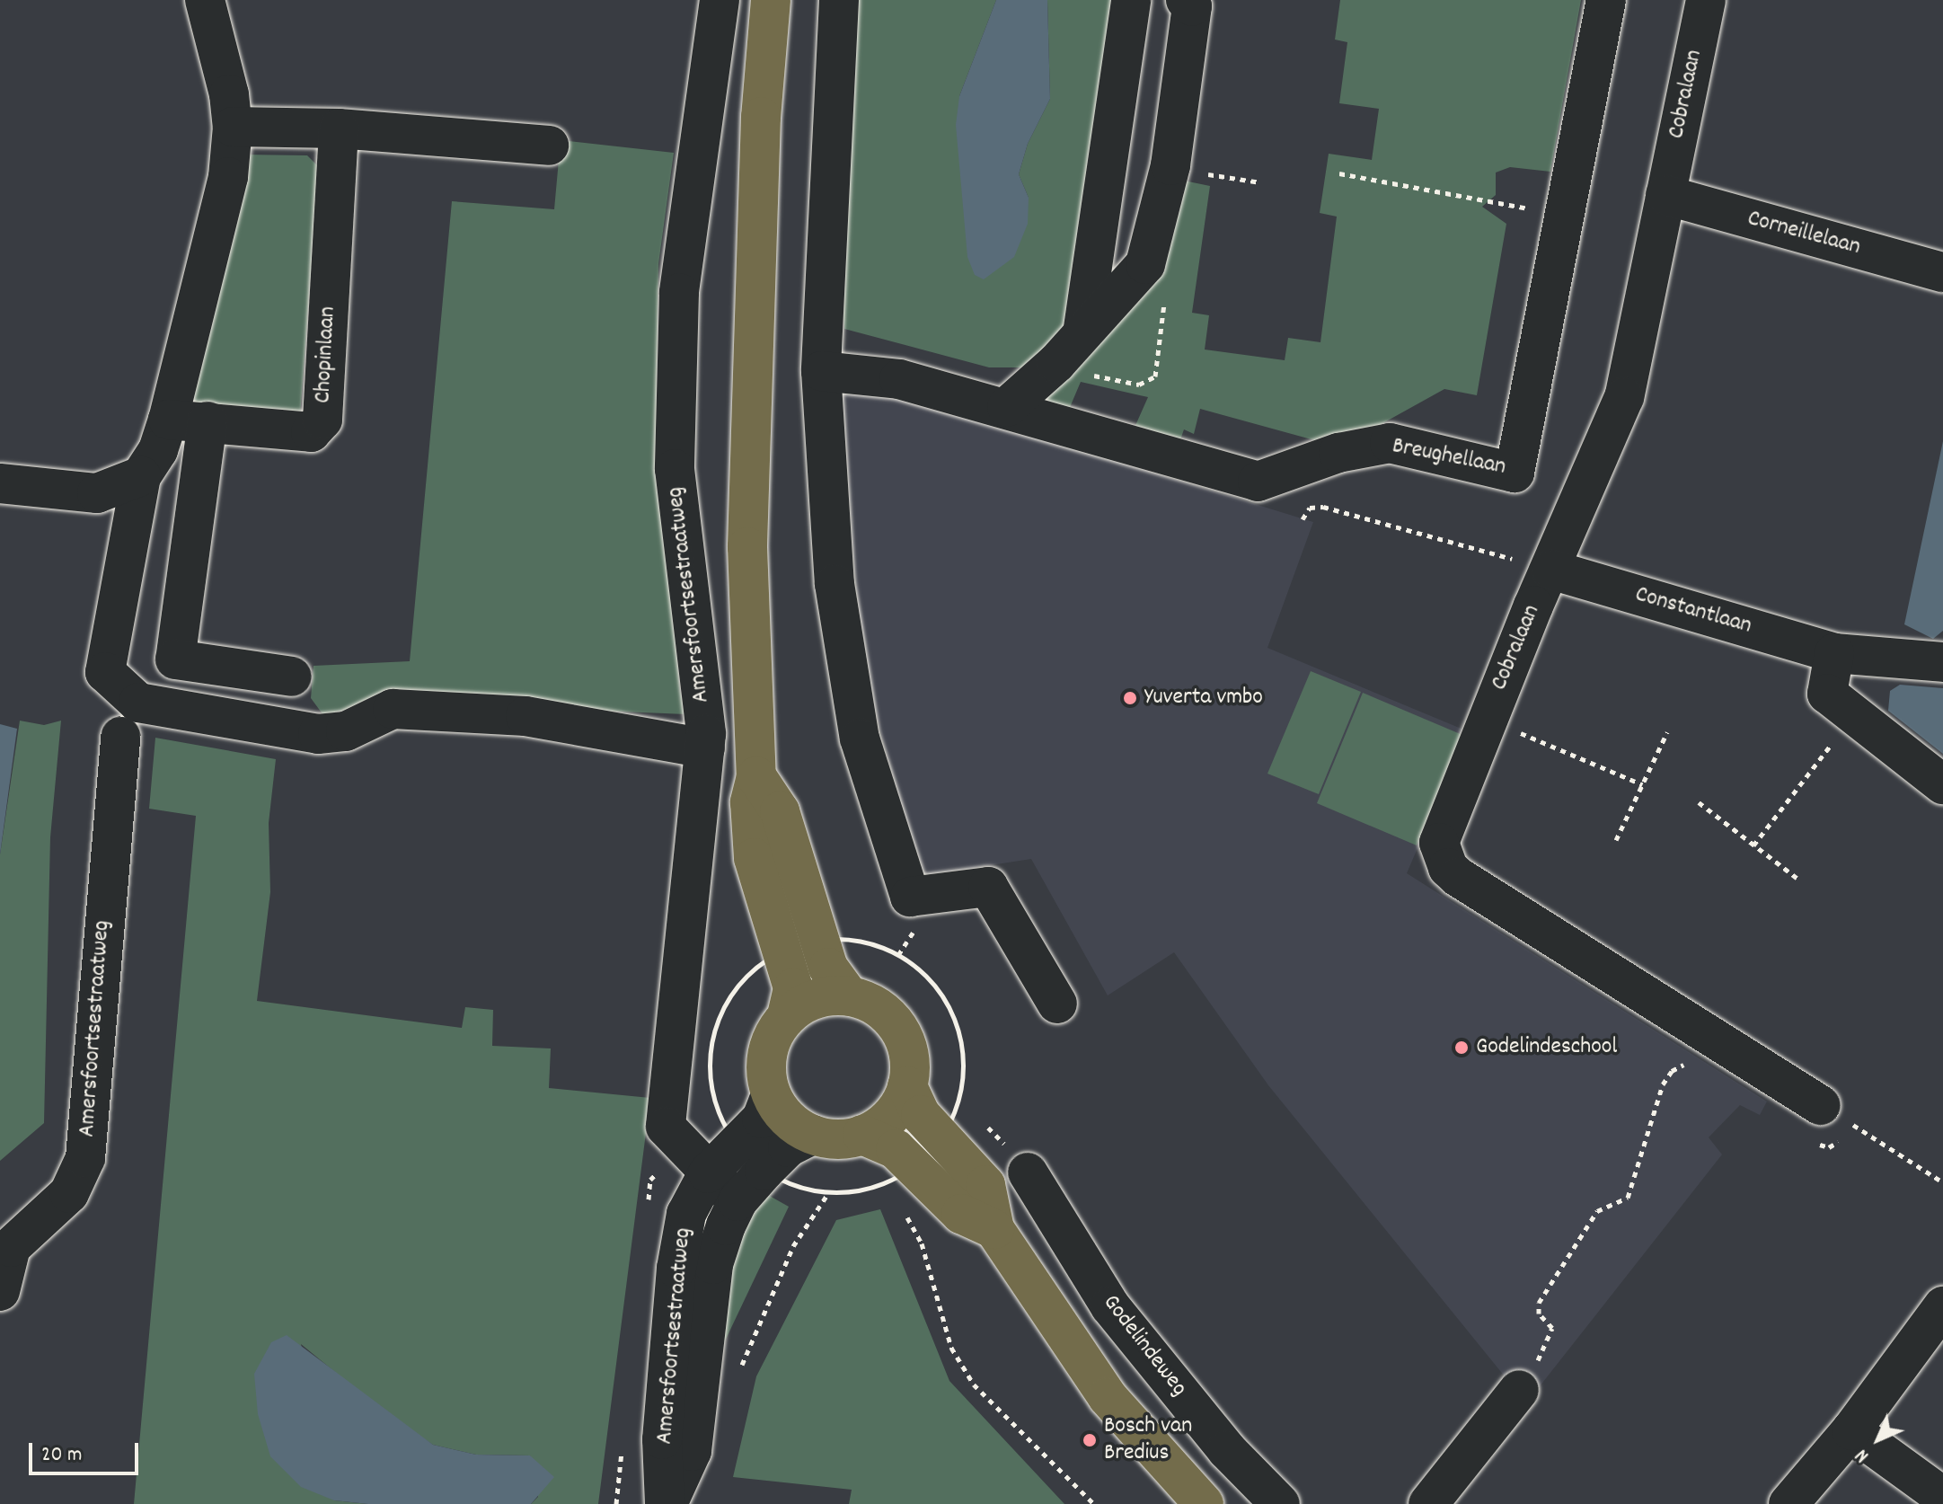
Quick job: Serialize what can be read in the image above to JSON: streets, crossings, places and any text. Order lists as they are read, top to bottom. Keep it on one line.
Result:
{"streets":{"street":["Cobralaan","Corneillelaan","Chopinlaan","Breughellaan","Amersfoortsestraatweg","Constantlaan","Godelindeweg"]},"crossings":[["Cobralaan","Corneillelaan"],["Cobralaan","Constantlaan"]],"places":["Yuverta vmbo","Godelindeschool","Bosch van Bredius"],"scale_bar":"20 m","north":"bottom left"}
